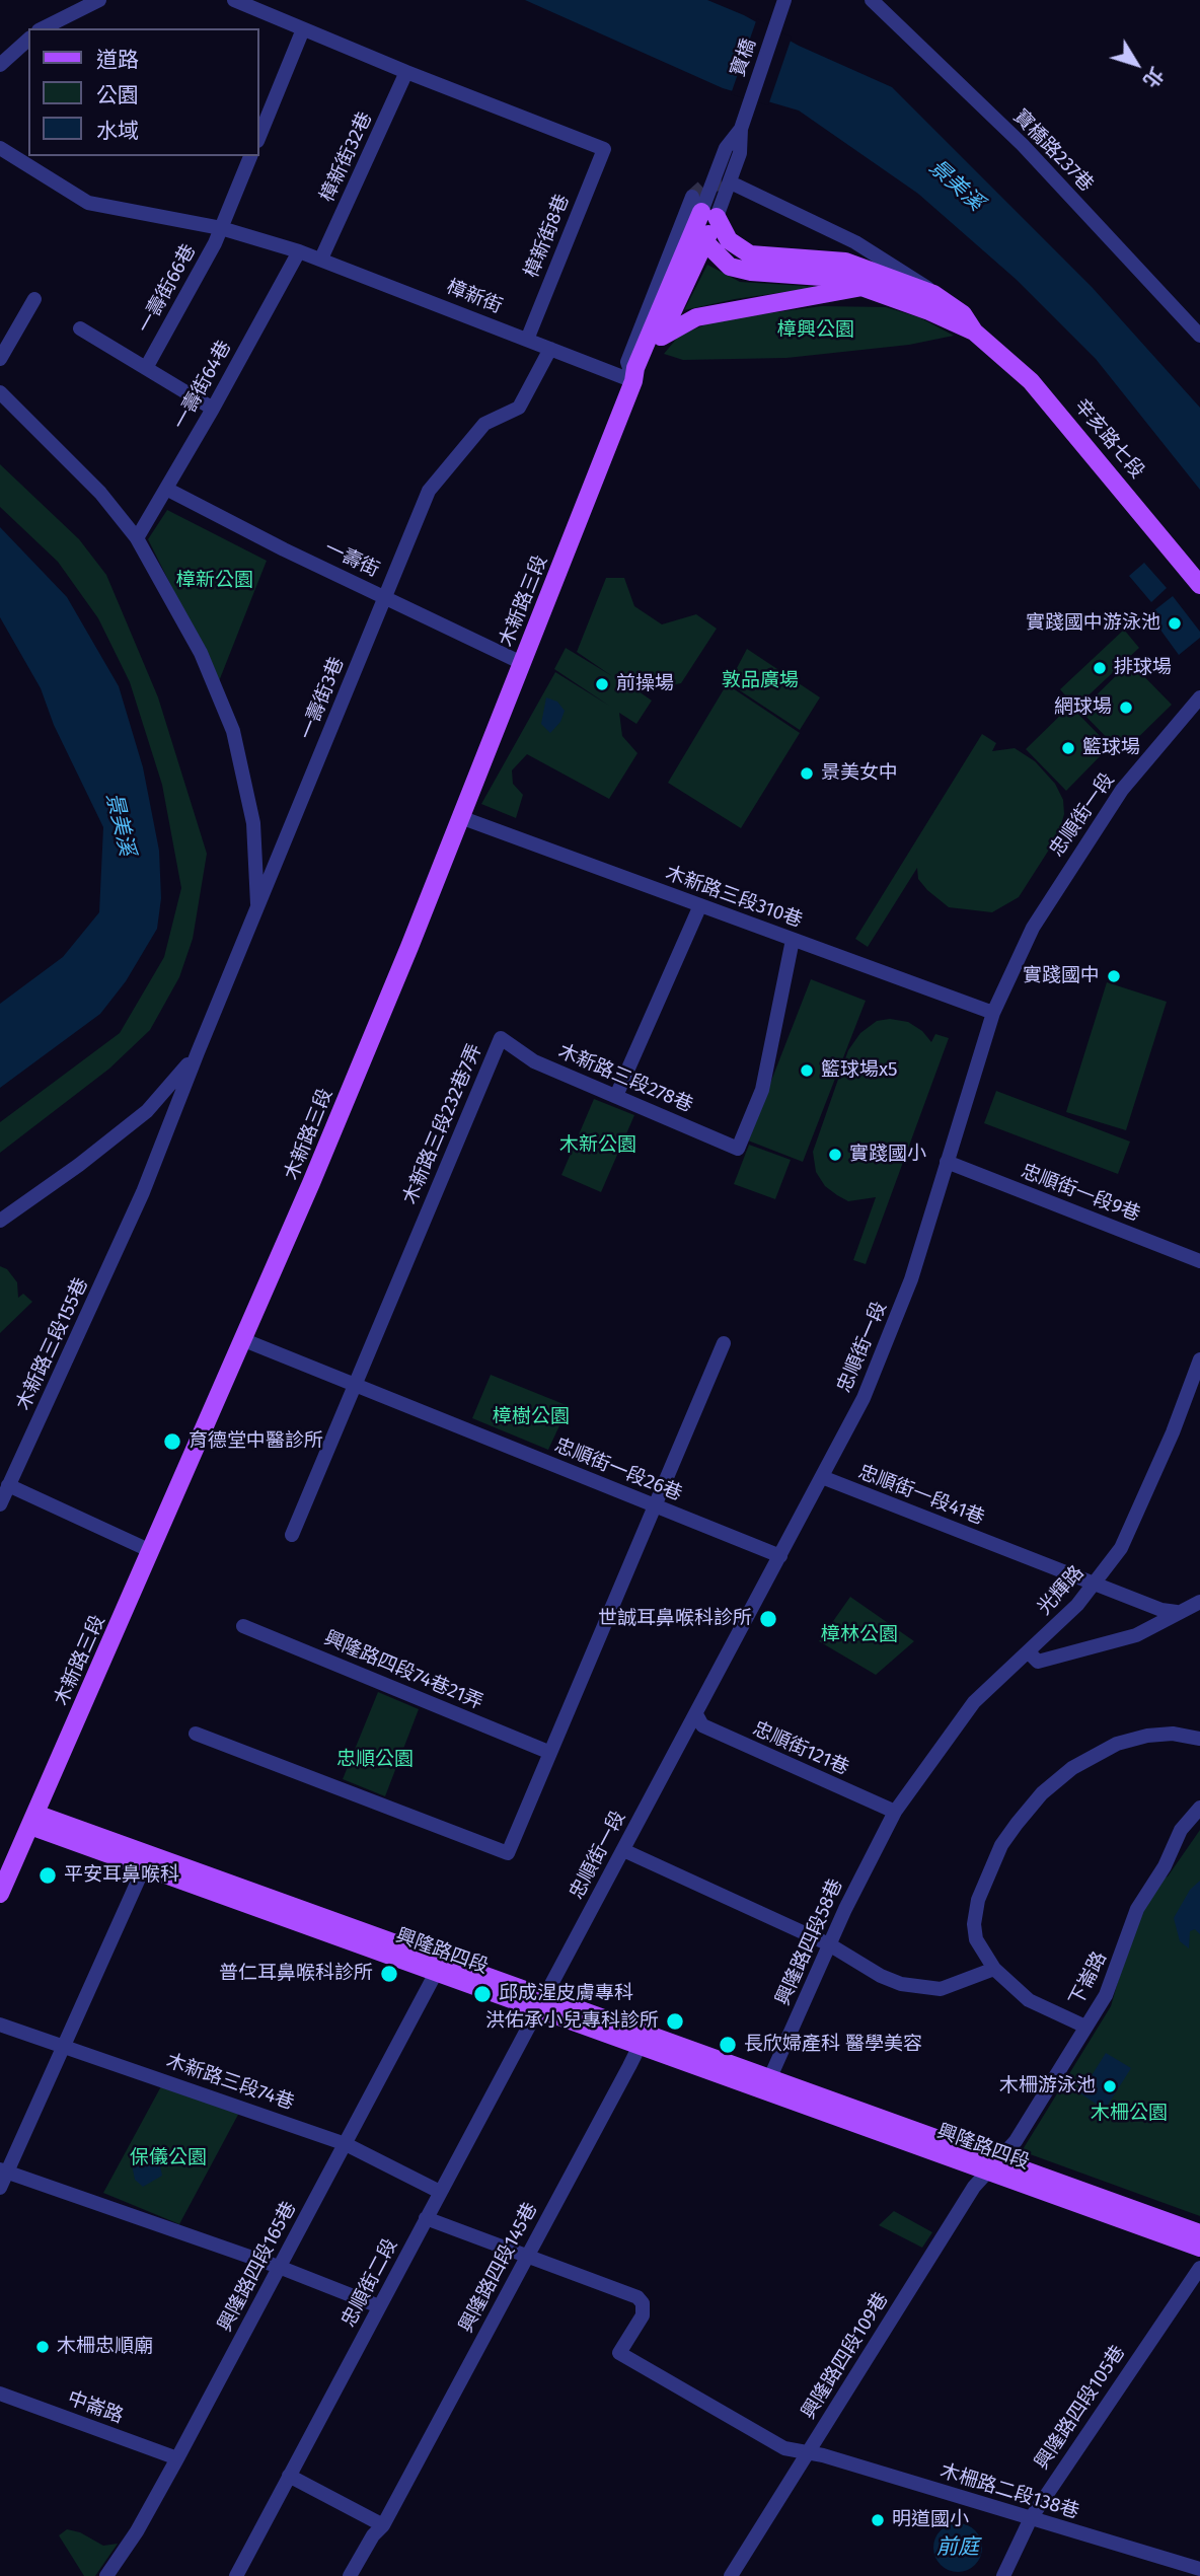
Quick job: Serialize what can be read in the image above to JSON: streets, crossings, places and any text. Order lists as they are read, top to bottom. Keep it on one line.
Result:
{"streets":{"main road":["辛亥路七段","木新路三段","興隆路四段"],"street":["寶橋","寶橋路237巷","樟新街32巷","樟新街8巷","一壽街66巷","樟新街","一壽街64巷","一壽街","一壽街3巷","忠順街一段","木新路三段310巷","木新路三段278巷","木新路三段232巷7弄","忠順街一段9巷","木新路三段155巷","忠順街一段26巷","忠順街一段41巷","光輝路","興隆路四段74巷21弄","忠順街121巷","興隆路四段58巷","下崙路","木新路三段74巷","興隆路四段165巷","興隆路四段145巷","忠順街二段","興隆路四段109巷","中崙路","興隆路四段105巷","木柵路二段138巷"]},"crossings":[["寶橋","木新路三段"],["樟新街32巷","樟新街8巷"],["樟新街32巷","樟新街"],["樟新街8巷","樟新街"],["一壽街66巷","樟新街"],["樟新街","一壽街64巷"],["樟新街","木新路三段"],["樟新街","一壽街3巷"],["一壽街64巷","一壽街"],["一壽街","木新路三段"],["一壽街","一壽街3巷"],["木新路三段","木新路三段310巷"],["木新路三段","忠順街一段26巷"],["木新路三段","興隆路四段"],["一壽街3巷","木新路三段155巷"],["忠順街一段","木新路三段310巷"],["忠順街一段","忠順街一段9巷"],["忠順街一段","忠順街一段26巷"],["忠順街一段","忠順街一段41巷"],["忠順街一段","忠順街121巷"],["忠順街一段","興隆路四段"],["忠順街一段","忠順街二段"],["木新路三段310巷","木新路三段278巷"],["木新路三段278巷","木新路三段232巷7弄"],["木新路三段232巷7弄","忠順街一段26巷"],["忠順街一段41巷","光輝路"],["光輝路","忠順街121巷"],["光輝路","興隆路四段58巷"],["忠順街121巷","興隆路四段58巷"],["興隆路四段58巷","興隆路四段"],["興隆路四段","下崙路"],["興隆路四段","興隆路四段165巷"],["興隆路四段","興隆路四段145巷"],["興隆路四段","忠順街二段"],["興隆路四段","興隆路四段109巷"],["下崙路","興隆路四段109巷"],["木新路三段74巷","興隆路四段165巷"],["木新路三段74巷","忠順街二段"],["興隆路四段165巷","中崙路"],["興隆路四段145巷","木柵路二段138巷"],["興隆路四段109巷","木柵路二段138巷"],["興隆路四段105巷","木柵路二段138巷"]],"water":["景美溪","前庭"],"parks":["樟興公園","樟新公園","敦品廣場","木新公園","樟樹公園","樟林公園","忠順公園","木柵公園","保儀公園"],"places":["實踐國中游泳池","排球場","前操場","網球場","籃球場","景美女中","實踐國中","籃球場x5","實踐國小","育德堂中醫診所","世誠耳鼻喉科診所","平安耳鼻喉科","普仁耳鼻喉科診所","邱成湦皮膚專科","洪佑承小兒專科診所","長欣婦產科 醫學美容","木柵游泳池","木柵忠順廟","明道國小"],"legend":["道路","公園","水域"],"north":"bottom right"}
